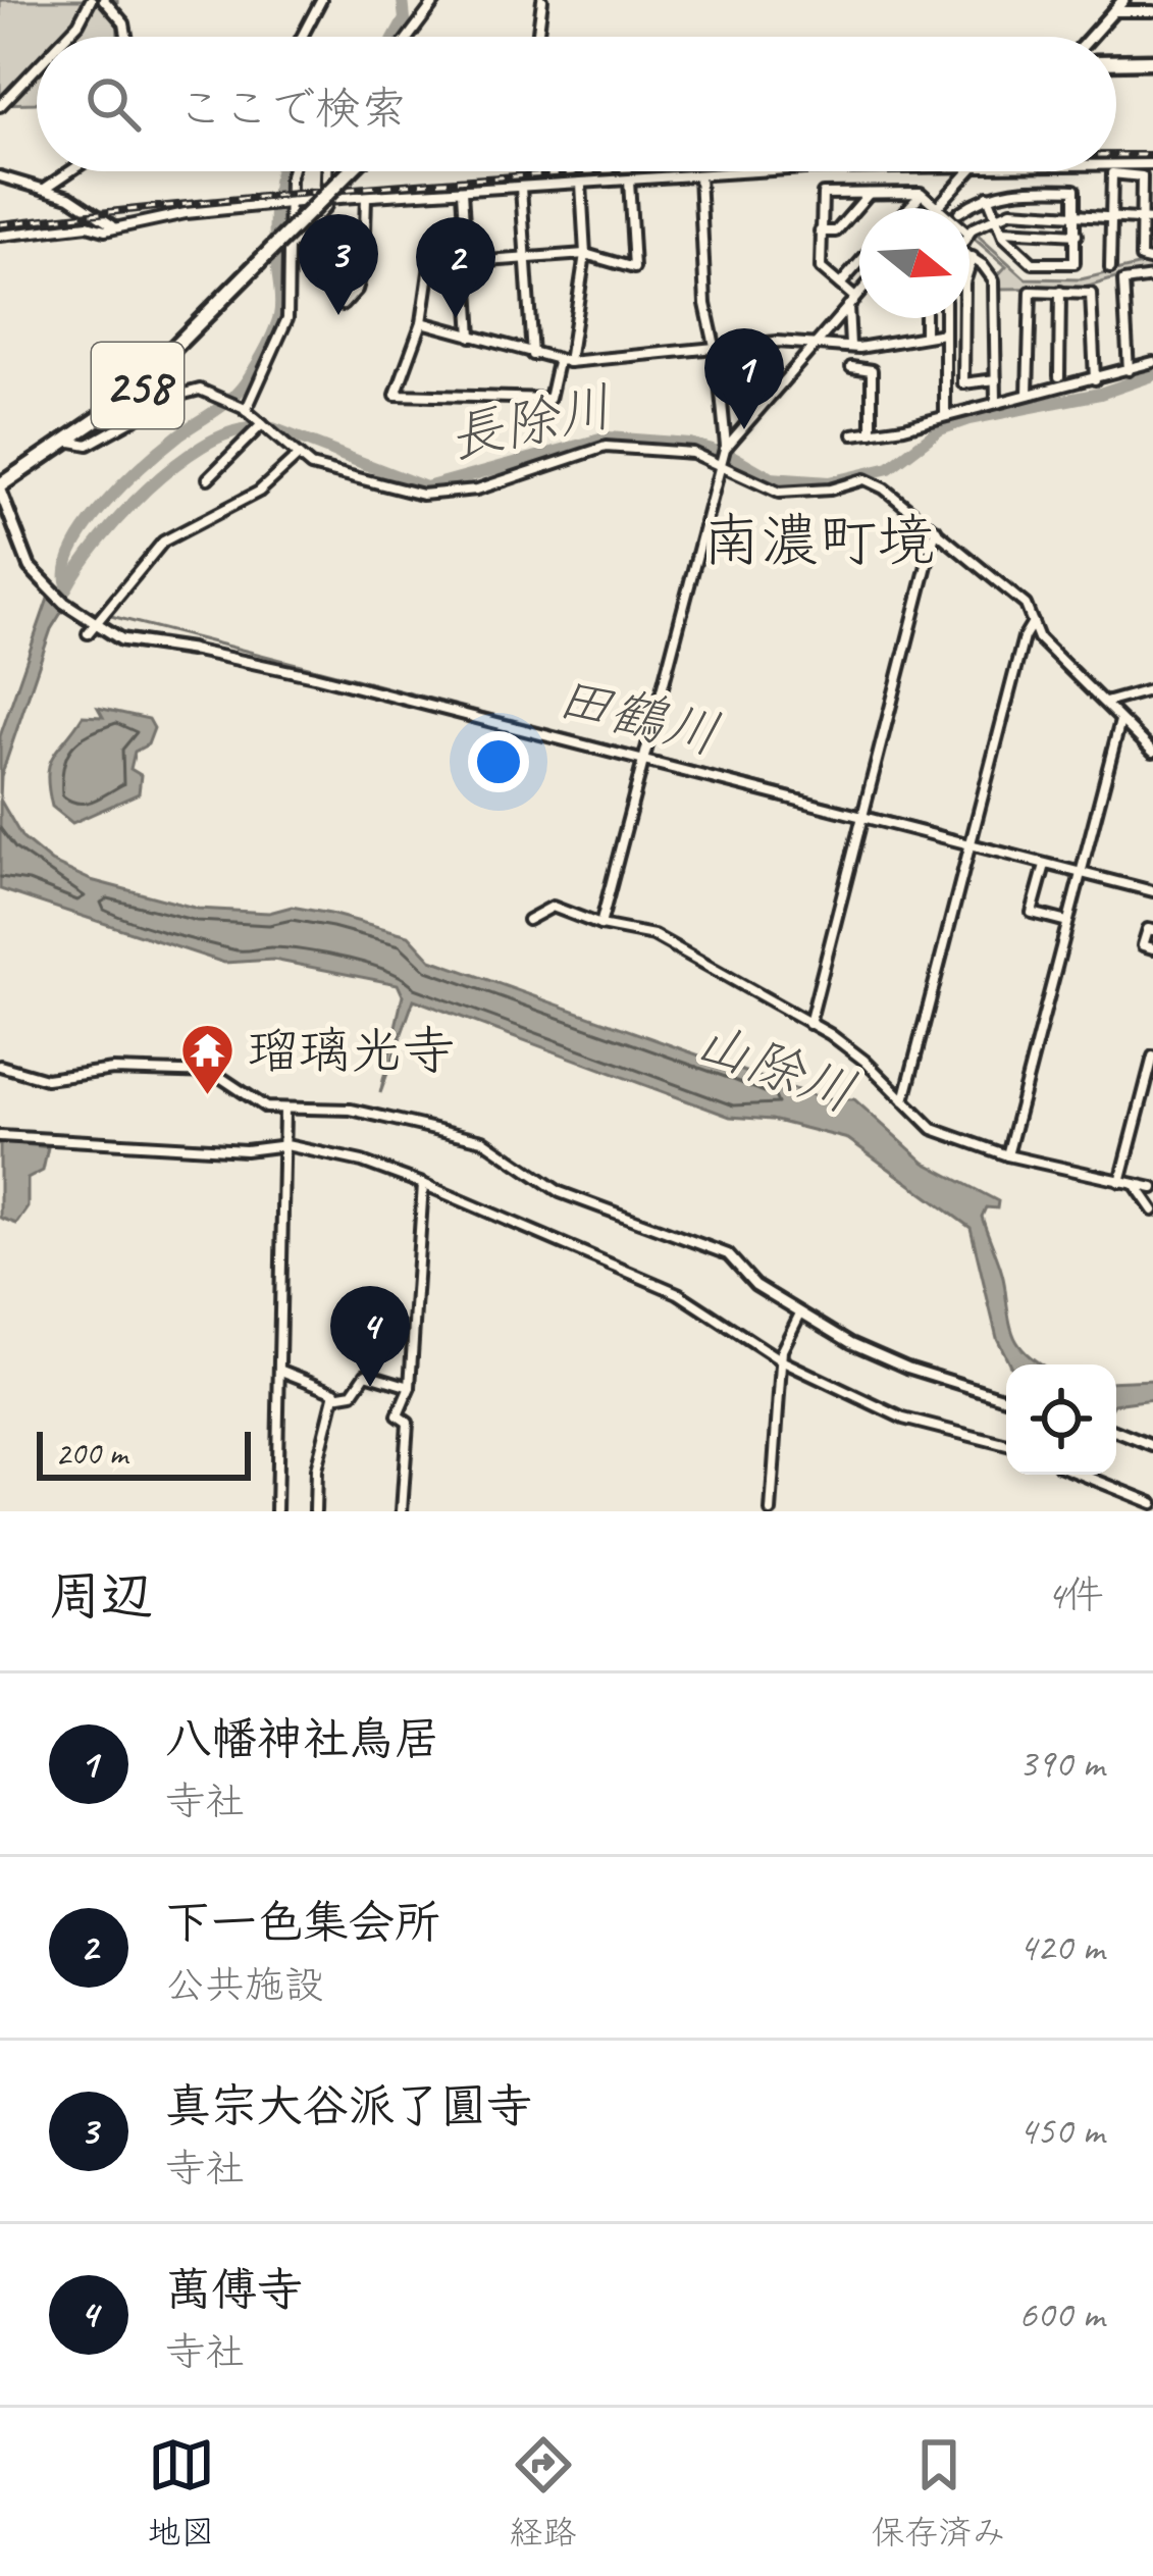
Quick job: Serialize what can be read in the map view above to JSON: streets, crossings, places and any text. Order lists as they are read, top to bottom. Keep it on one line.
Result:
{"streets":{"highway":["258"]},"districts":["南濃町境"],"water":["長除川","田鶴川","山除川"],"places":{"temple":["瑠璃光寺"]},"scale_bar":"200 m","north":"right","page":{"search":"ここで検索","pins":["3","2","1","4"],"scale":"200 m","heading":["周辺","4件"],"list":[{"mark":"1","name":"八幡神社鳥居","note":"寺社","value":"390 m"},{"mark":"2","name":"下一色集会所","note":"公共施設","value":"420 m"},{"mark":"3","name":"真宗大谷派了圓寺","note":"寺社","value":"450 m"},{"mark":"4","name":"萬傅寺","note":"寺社","value":"600 m"}],"nav":["地図","経路","保存済み"]}}
